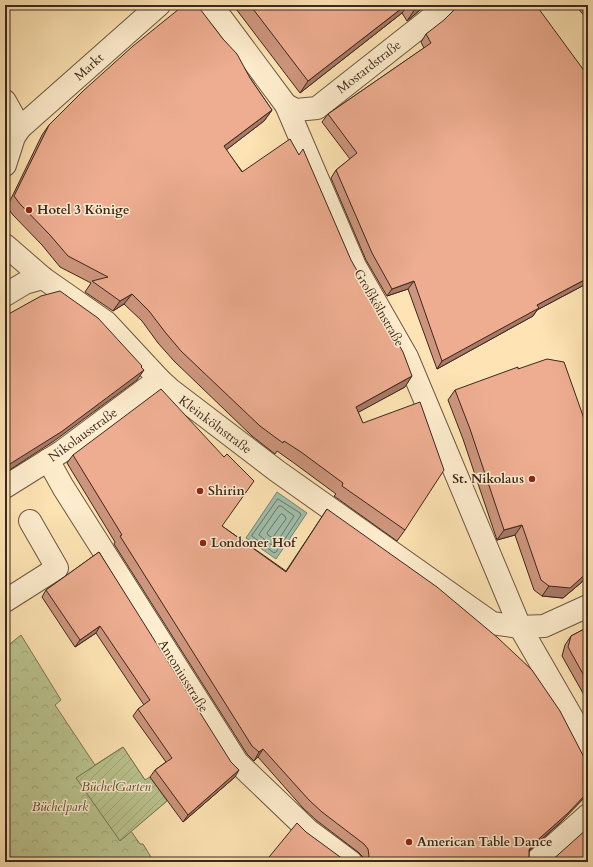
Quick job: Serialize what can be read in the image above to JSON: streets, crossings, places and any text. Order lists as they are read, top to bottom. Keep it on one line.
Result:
{"streets":{"street":["Markt","Mostardstraße","Großkölnstraße","Kleinkölnstraße","Nikolausstraße","Antoniusstraße"]},"crossings":[["Mostardstraße","Großkölnstraße"],["Großkölnstraße","Kleinkölnstraße"],["Kleinkölnstraße","Nikolausstraße"],["Nikolausstraße","Antoniusstraße"]],"parks":["BüchelGarten","Büchelpark"],"places":["Hotel 3 Könige","St. Nikolaus","Shirin","Londoner Hof","American Table Dance"]}
